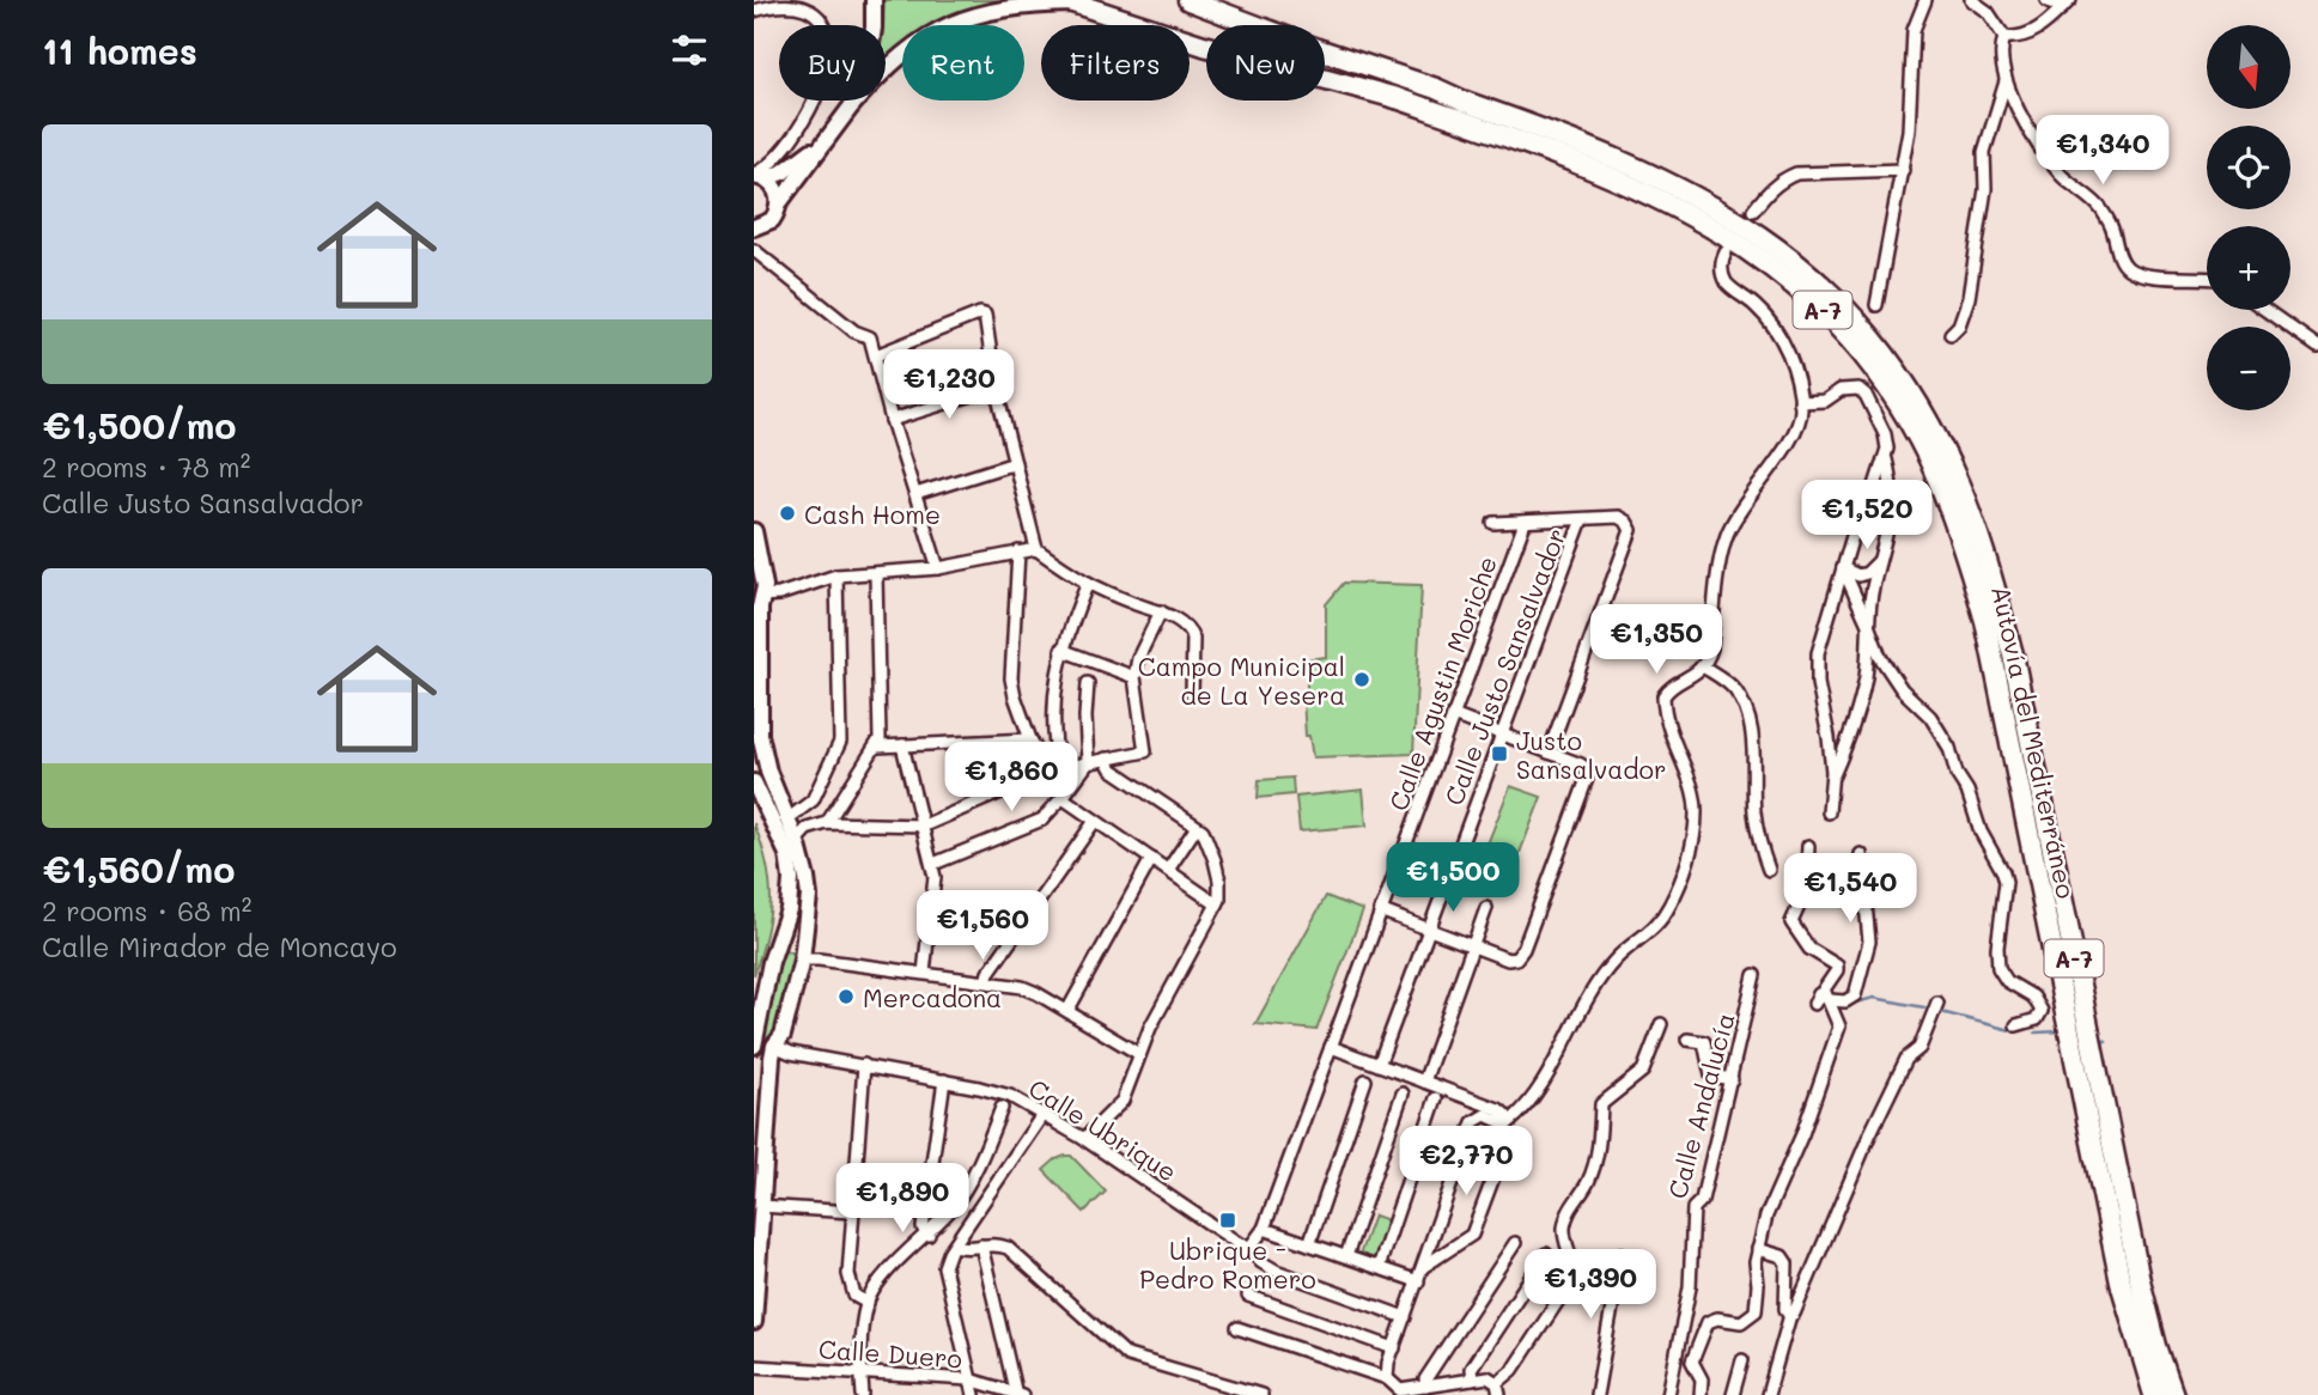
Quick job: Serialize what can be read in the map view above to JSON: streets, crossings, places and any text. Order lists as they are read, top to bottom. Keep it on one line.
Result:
{"streets":{"highway":["A-7","Autovía del Mediterráneo"],"street":["Calle Justo Sansalvador","Calle Agustin Moriche","Calle Andalucía","Calle Ubrique","Calle Duero"]},"crossings":[["Calle Agustin Moriche","Calle Ubrique"]],"places":{"other":["Cash Home","Campo Municipal de La Yesera","Mercadona"],"transit":["Justo Sansalvador","Ubrique - Pedro Romero"]},"north":"bottom","page":{"heading":"11 homes","map_buttons":["+","−"],"chip":["Buy","Rent","Filters","New"],"list":[{"name":"€1,500/mo","note":"2 rooms · 78 m² · Calle Justo Sansalvador"},{"name":"€1,560/mo","note":"2 rooms · 68 m² · Calle Mirador de Moncayo"}],"price":["€1,340","€1,230","€1,520","€1,350","€1,860","€1,500","€1,540","€1,560","€2,770","€1,890","€1,390"]}}
